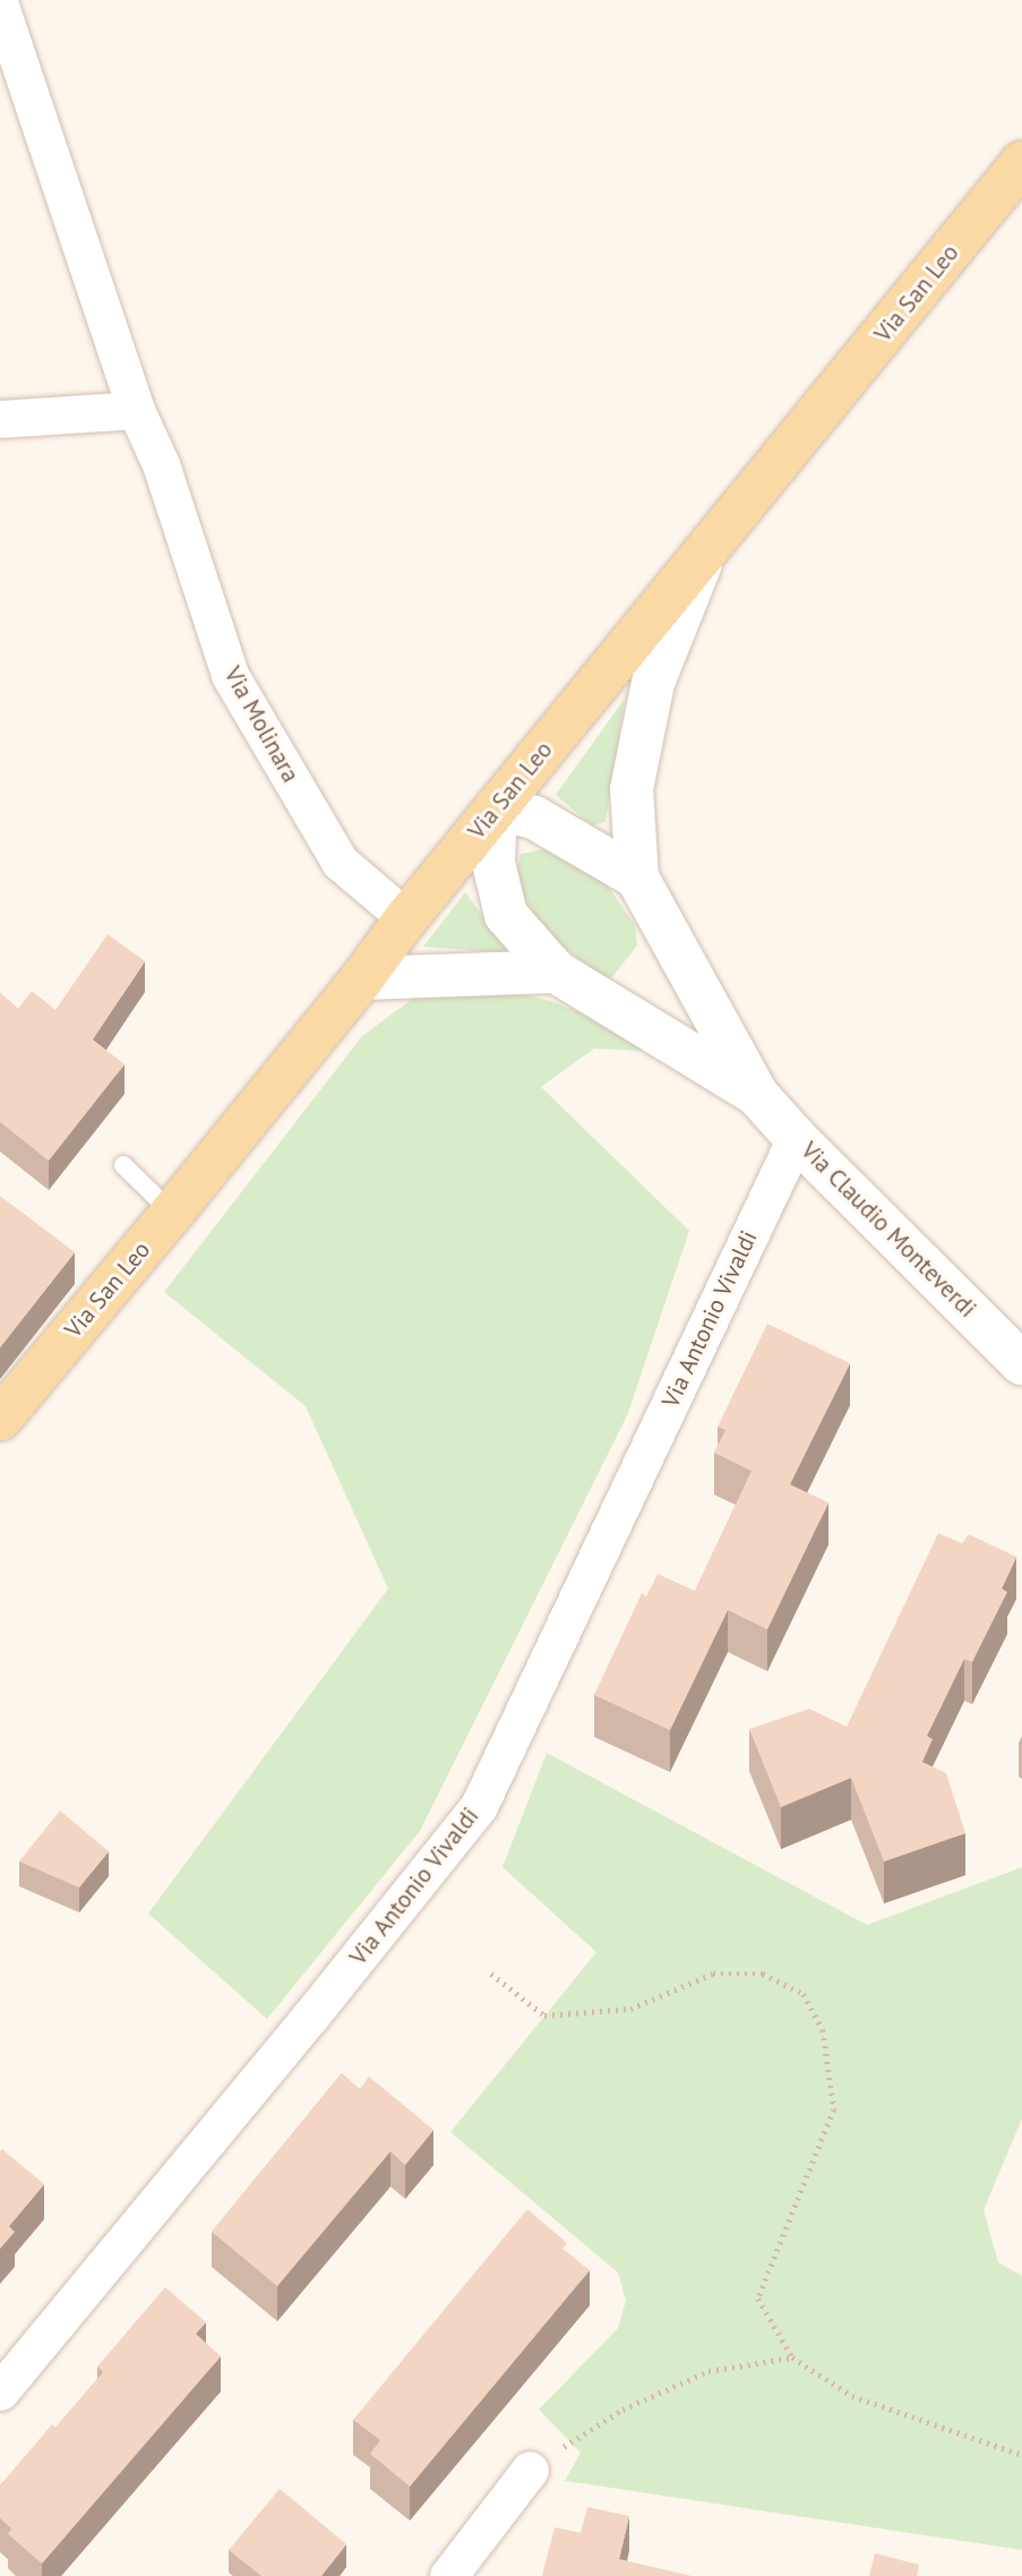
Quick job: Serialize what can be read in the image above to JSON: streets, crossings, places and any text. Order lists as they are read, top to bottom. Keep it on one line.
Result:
{"streets":{"main road":["Via San Leo"],"street":["Via Molinara","Via Claudio Monteverdi","Via Antonio Vivaldi"]},"crossings":[["Via San Leo","Via Molinara"],["Via Claudio Monteverdi","Via Antonio Vivaldi"]]}
